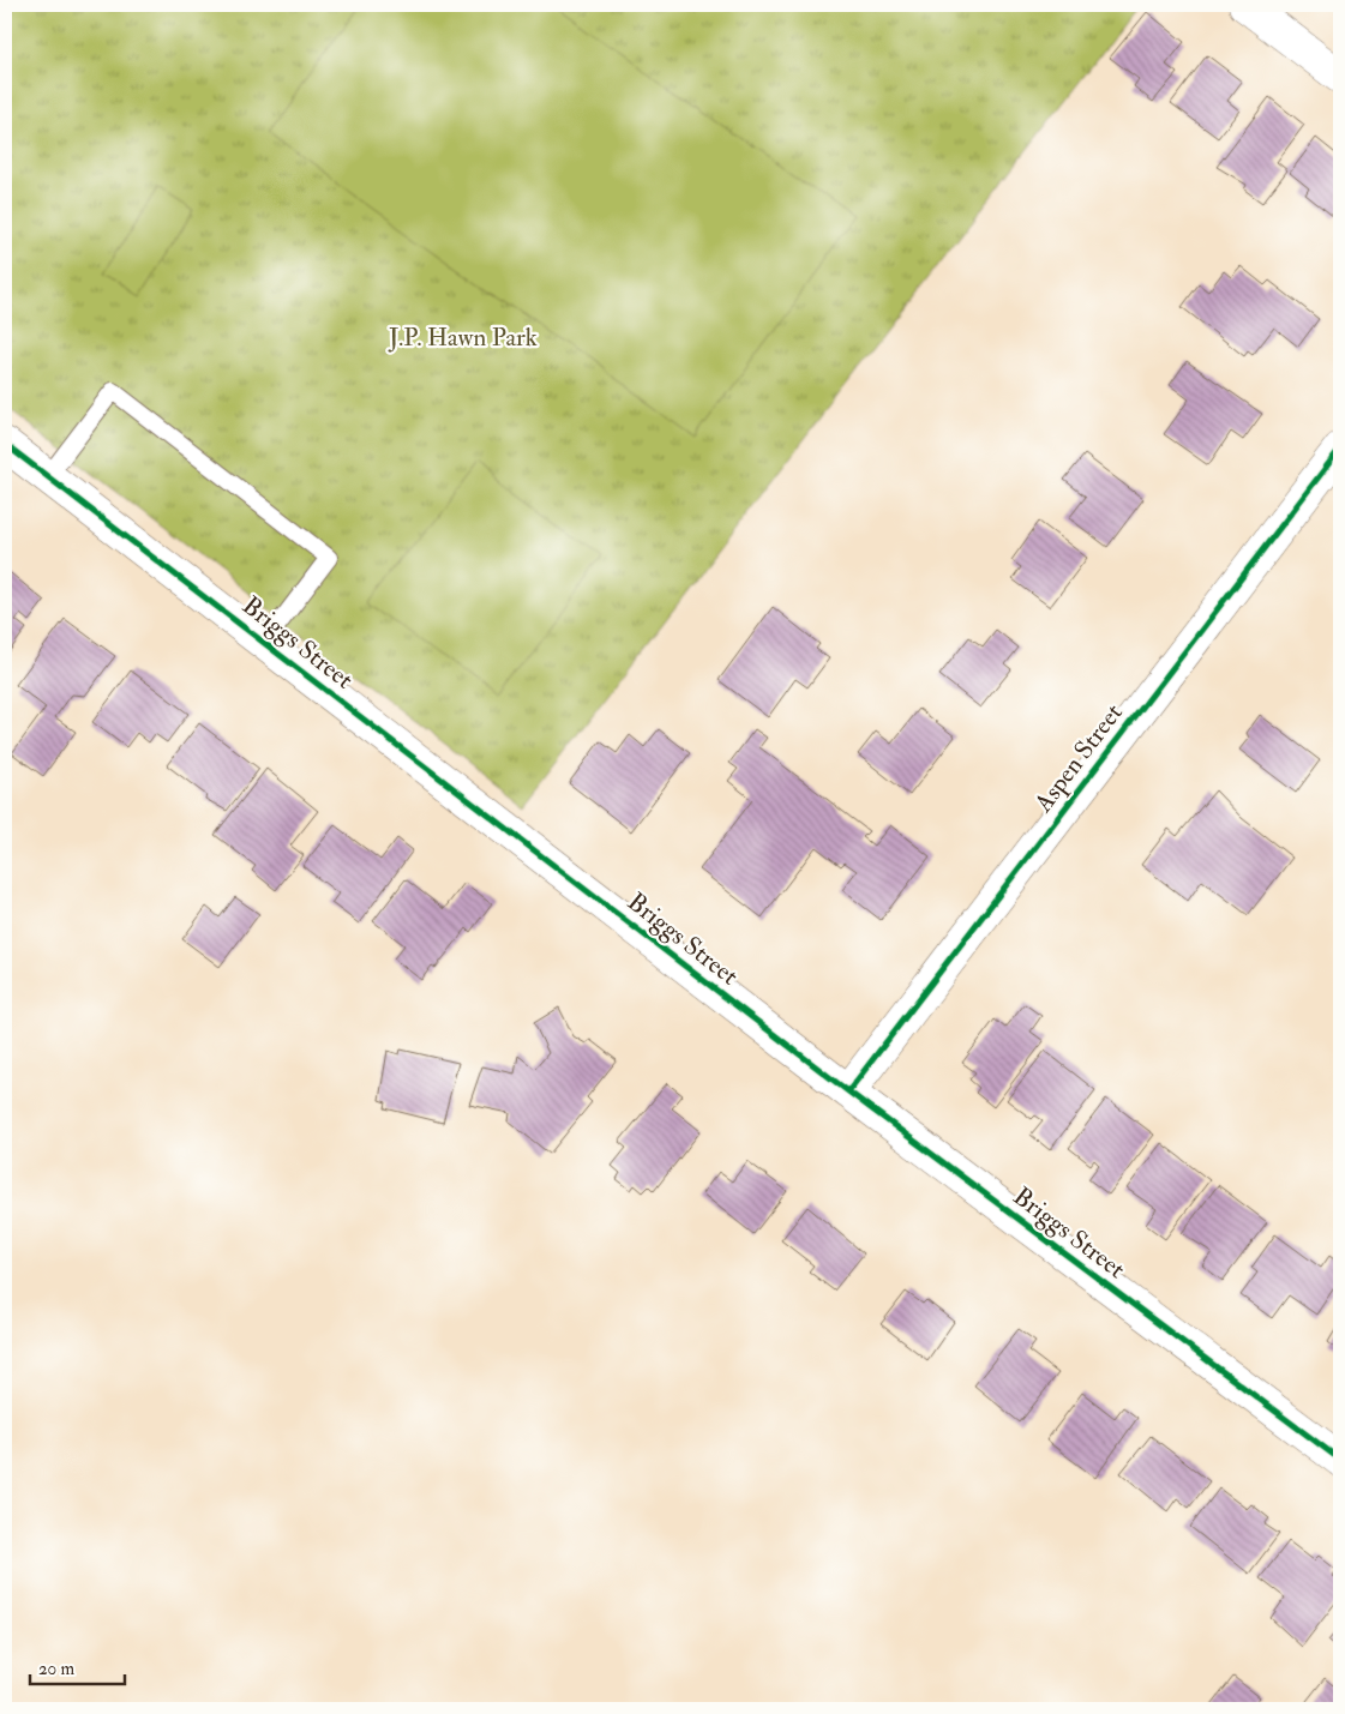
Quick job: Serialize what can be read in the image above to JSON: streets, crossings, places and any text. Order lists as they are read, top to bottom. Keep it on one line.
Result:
{"streets":{"street":["Briggs Street","Aspen Street"]},"crossings":[["Briggs Street","Aspen Street"]],"parks":["J.P. Hawn Park"],"scale_bar":"20 m"}
